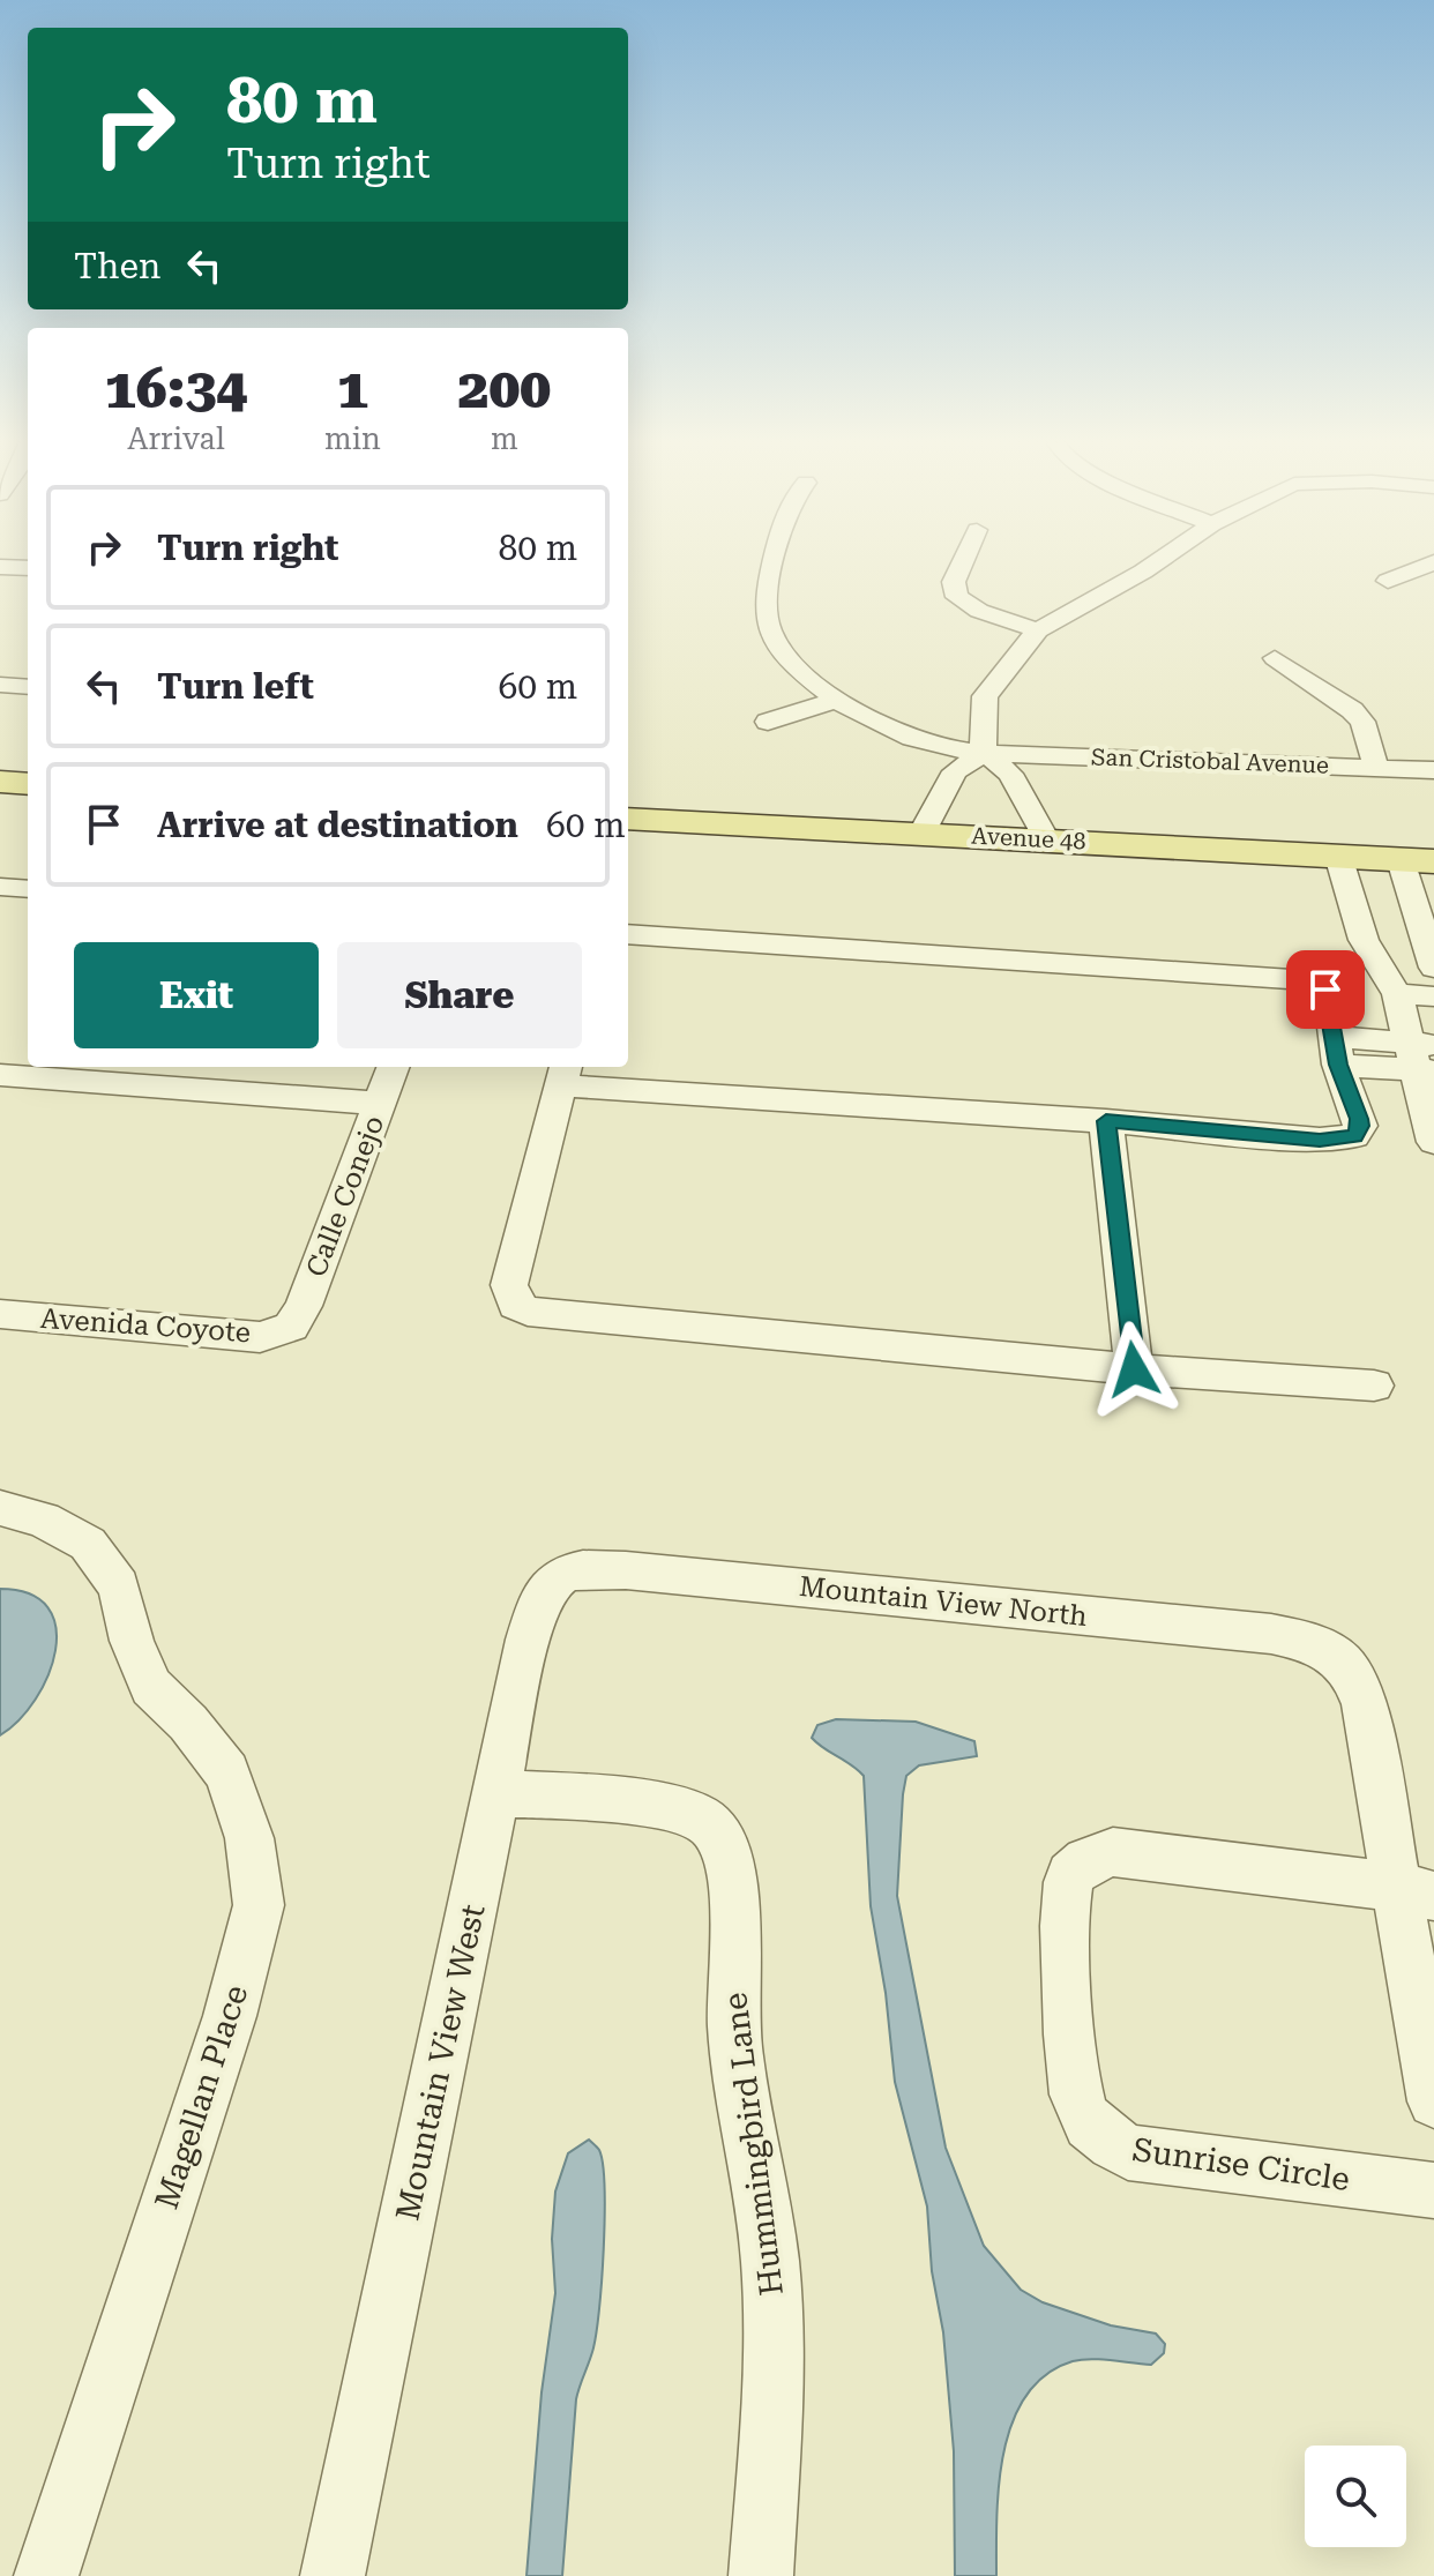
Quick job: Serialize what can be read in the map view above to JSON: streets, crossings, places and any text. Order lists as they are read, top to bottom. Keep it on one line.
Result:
{"streets":{"main road":["Avenue 48"],"street":["San Cristobal Avenue","Calle Conejo","Avenida Coyote","Mountain View North","Mountain View West","Magellan Place","Hummingbird Lane","Sunrise Circle"]},"crossings":[["Calle Conejo","Avenida Coyote"],["Mountain View North","Mountain View West"],["Mountain View North","Sunrise Circle"],["Mountain View West","Hummingbird Lane"]],"page":{"turn":["80 m","Turn right"],"then":"Then","eta":["16:34","Arrival","1","min","200","m"],"list":[{"name":"Turn right","value":"80 m"},{"name":"Turn left","value":"60 m"},{"name":"Arrive at destination","value":"60 m"}],"buttons":["Exit","Share"]}}
